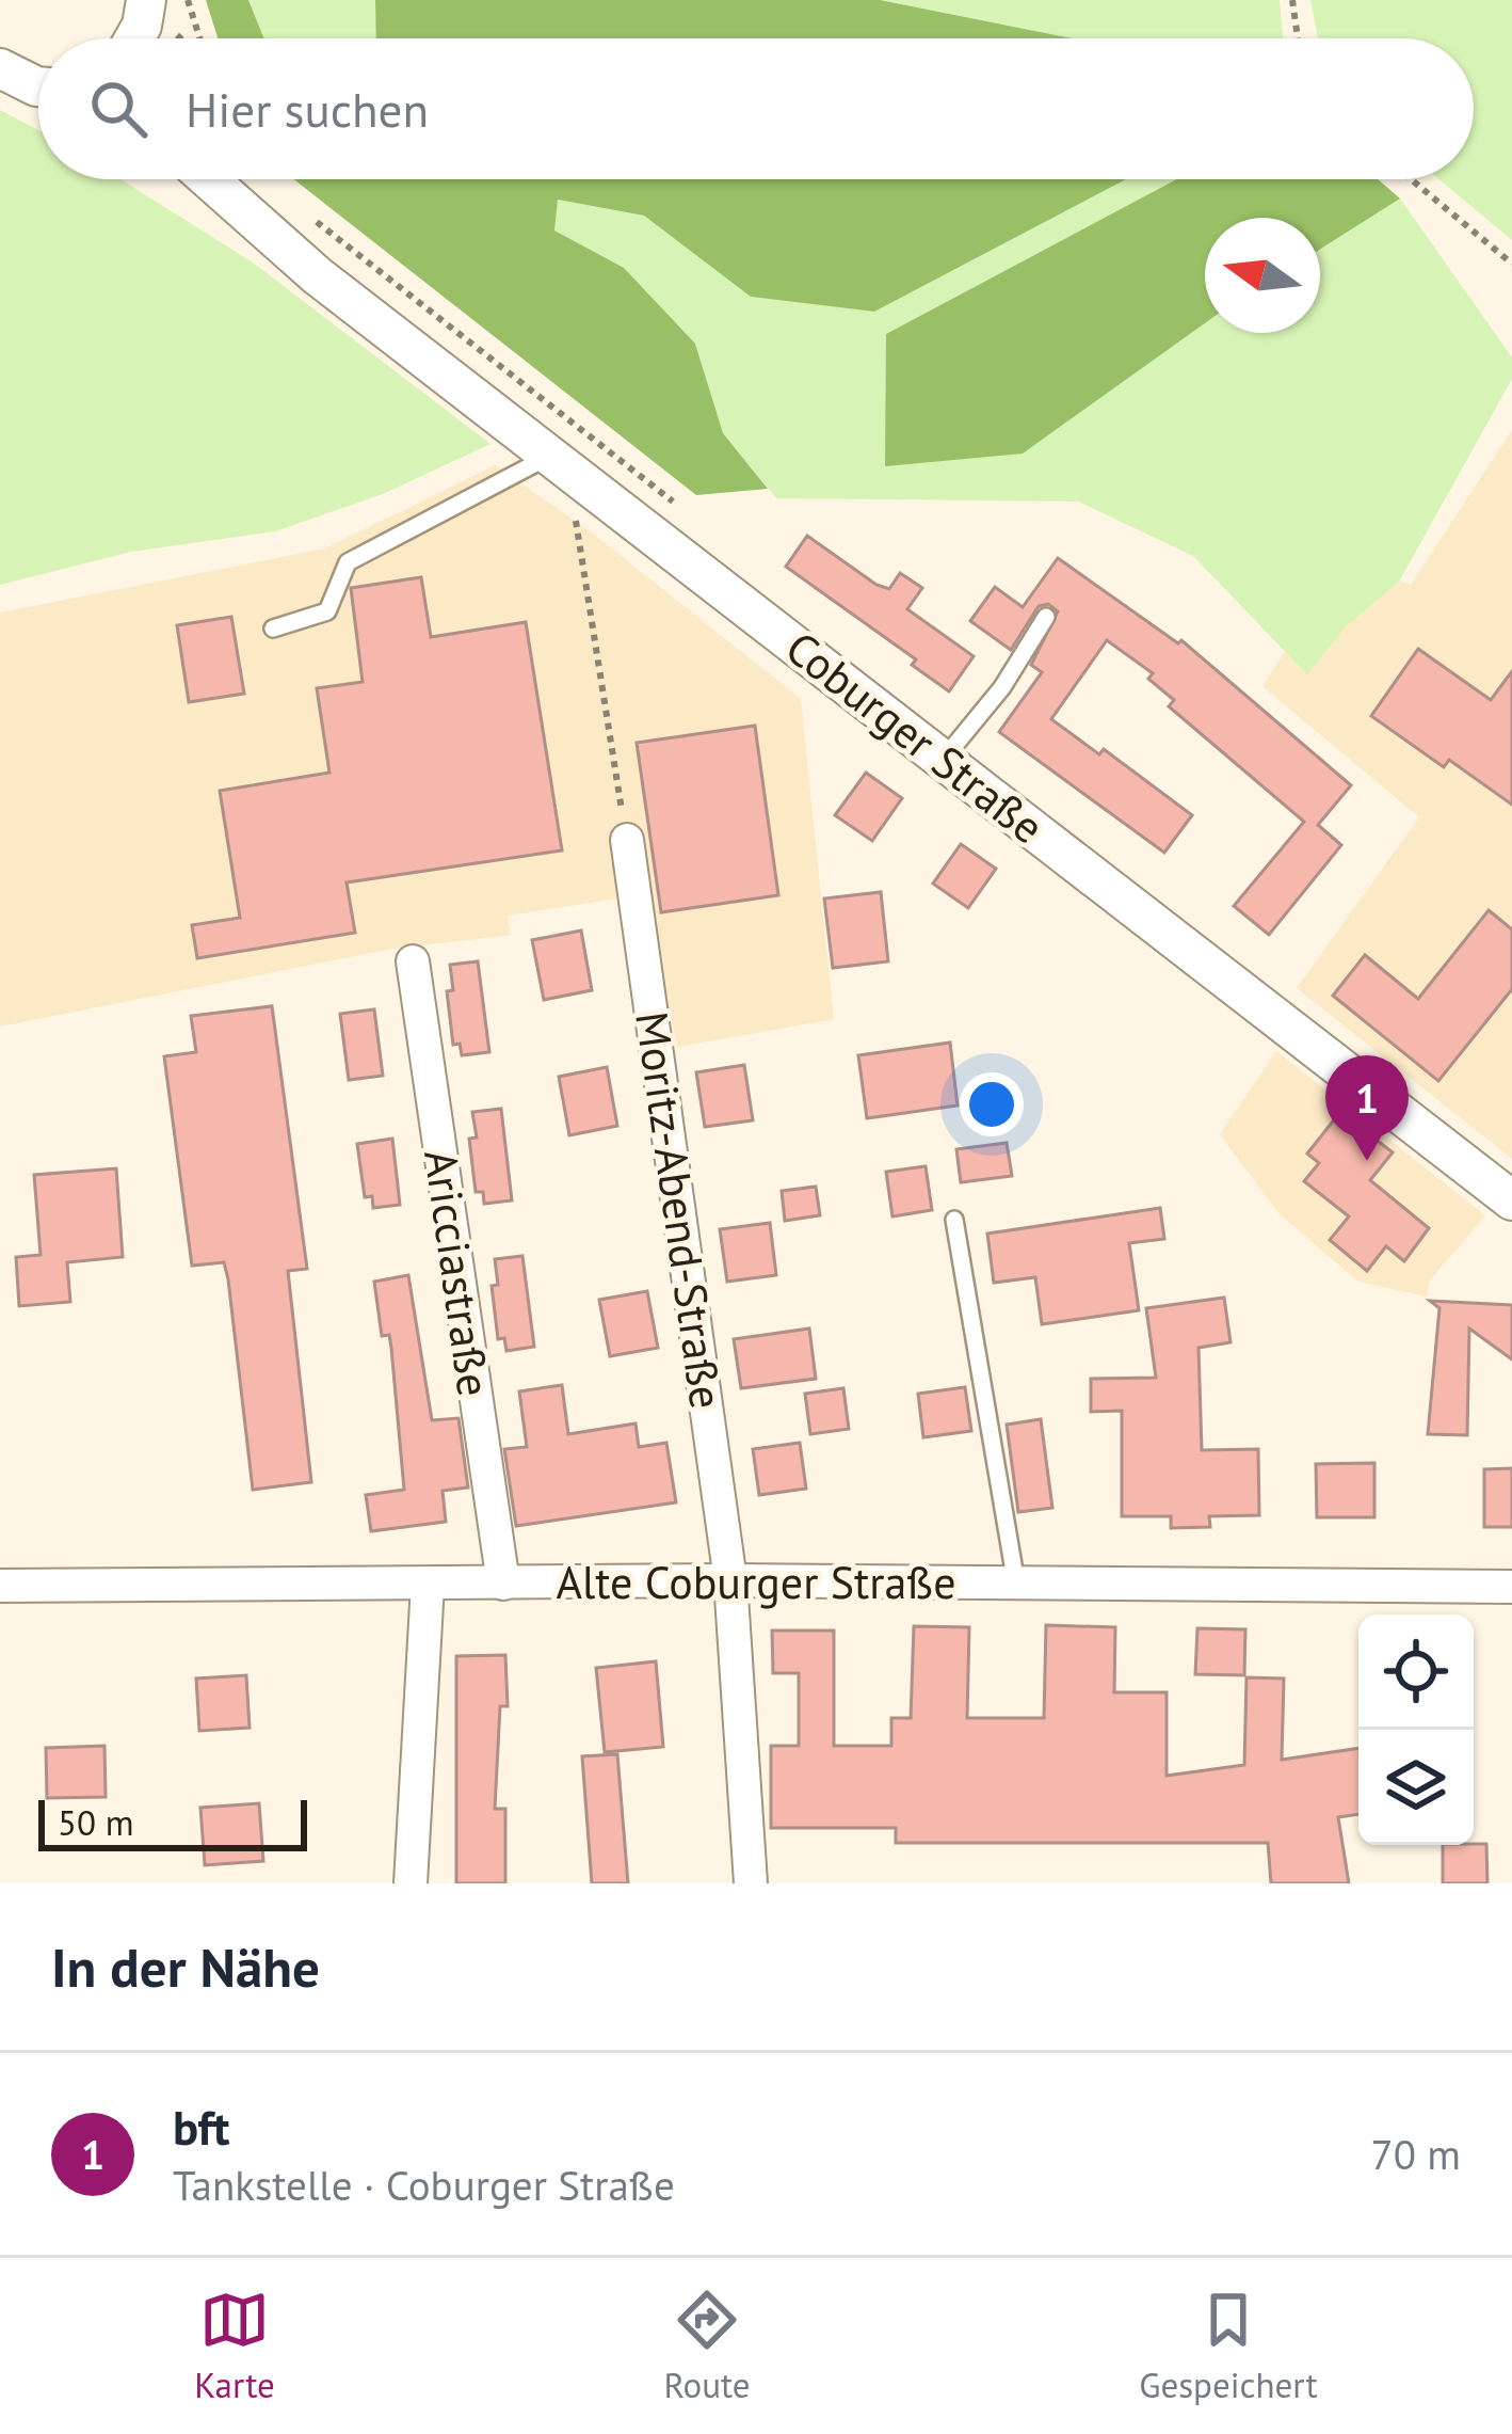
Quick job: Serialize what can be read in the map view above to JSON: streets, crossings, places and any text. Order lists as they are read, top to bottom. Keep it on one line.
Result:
{"streets":{"street":["Coburger Straße","Moritz-Abend-Straße","Aricciastraße","Alte Coburger Straße"]},"crossings":[["Moritz-Abend-Straße","Alte Coburger Straße"],["Aricciastraße","Alte Coburger Straße"]],"scale_bar":"50 m","north":"left","page":{"search":"Hier suchen","pins":"1","scale":"50 m","heading":"In der Nähe","list":[{"mark":"1","name":"bft","note":"Tankstelle · Coburger Straße","value":"70 m"}],"nav":["Karte","Route","Gespeichert"]}}
